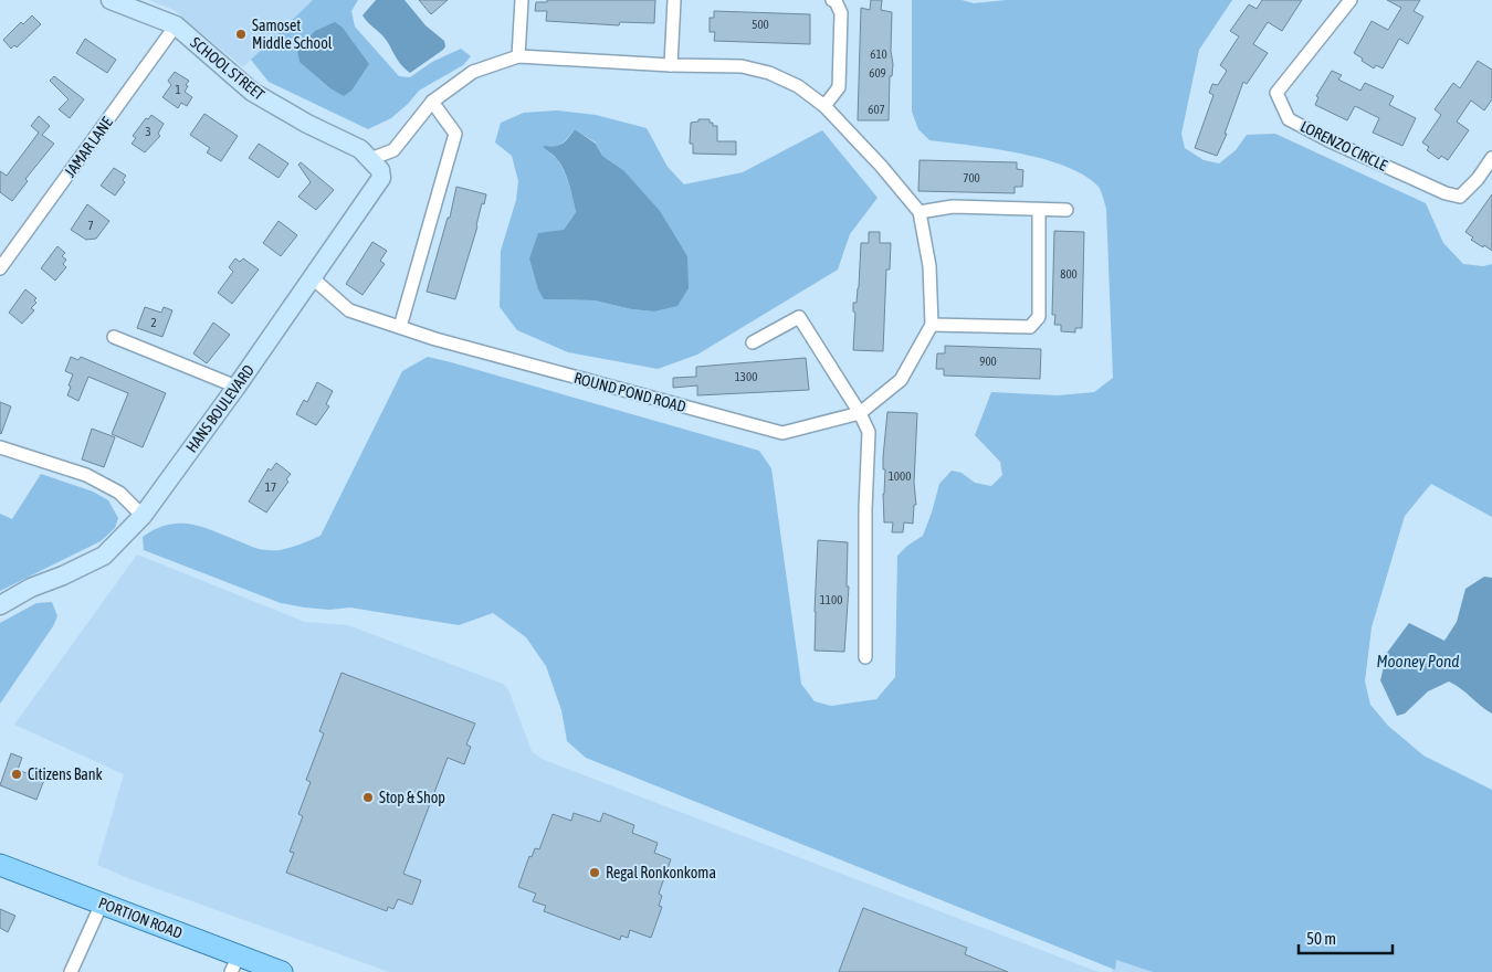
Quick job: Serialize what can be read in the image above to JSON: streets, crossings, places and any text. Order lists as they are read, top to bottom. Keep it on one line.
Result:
{"streets":{"main road":["PORTION ROAD"],"street":["SCHOOL STREET","LORENZO CIRCLE","JAMAR LANE","ROUND POND ROAD","HANS BOULEVARD"]},"crossings":[["SCHOOL STREET","JAMAR LANE"],["SCHOOL STREET","HANS BOULEVARD"],["ROUND POND ROAD","HANS BOULEVARD"]],"water":["Mooney Pond"],"places":["Samoset Middle School","Citizens Bank","Stop & Shop","Regal Ronkonkoma"],"house_numbers":["500","610","609","1","607","3","700","7","800","2","900","1300","1000","17","1100"],"scale_bar":"50 m"}
